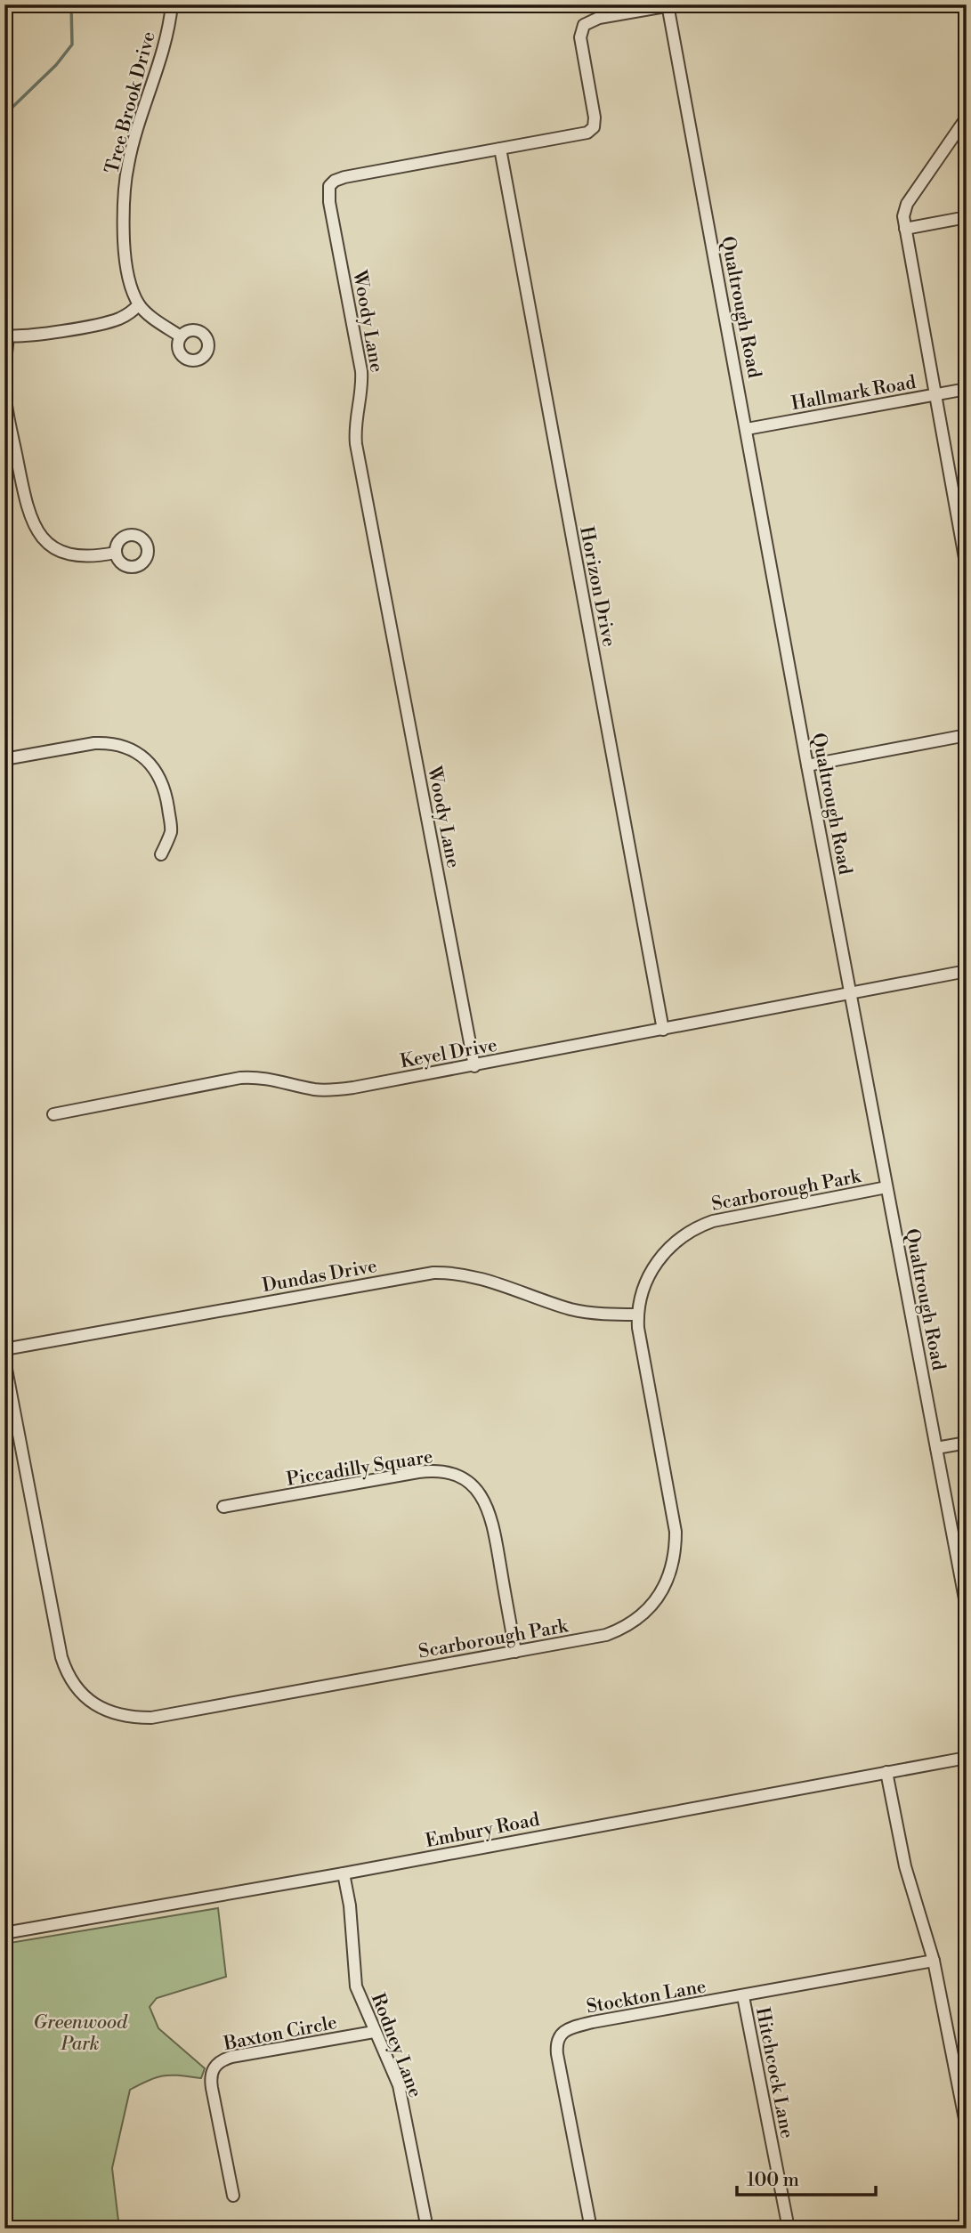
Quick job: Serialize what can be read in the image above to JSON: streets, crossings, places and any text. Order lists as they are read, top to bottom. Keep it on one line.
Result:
{"streets":{"street":["Tree Brook Drive","Qualtrough Road","Woody Lane","Hallmark Road","Horizon Drive","Keyel Drive","Scarborough Park","Dundas Drive","Piccadilly Square","Embury Road","Stockton Lane","Baxton Circle","Rodney Lane","Hitchcock Lane"]},"crossings":[["Qualtrough Road","Woody Lane"],["Qualtrough Road","Hallmark Road"],["Qualtrough Road","Keyel Drive"],["Qualtrough Road","Scarborough Park"],["Woody Lane","Horizon Drive"],["Woody Lane","Keyel Drive"],["Horizon Drive","Keyel Drive"],["Scarborough Park","Dundas Drive"],["Scarborough Park","Piccadilly Square"],["Embury Road","Rodney Lane"],["Stockton Lane","Hitchcock Lane"],["Baxton Circle","Rodney Lane"]],"parks":["Greenwood Park"],"scale_bar":"100 m"}
